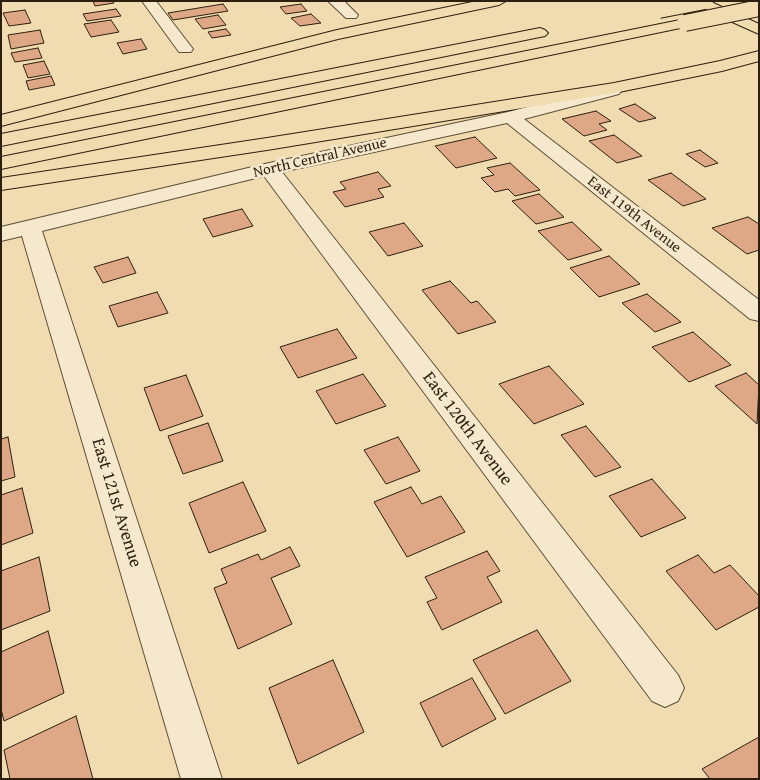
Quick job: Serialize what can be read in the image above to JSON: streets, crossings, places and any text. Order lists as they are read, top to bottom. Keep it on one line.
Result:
{"streets":{"street":["North Central Avenue","East 119th Avenue","East 120th Avenue","East 121st Avenue"]},"crossings":[["North Central Avenue","East 119th Avenue"],["North Central Avenue","East 120th Avenue"],["North Central Avenue","East 121st Avenue"]]}
